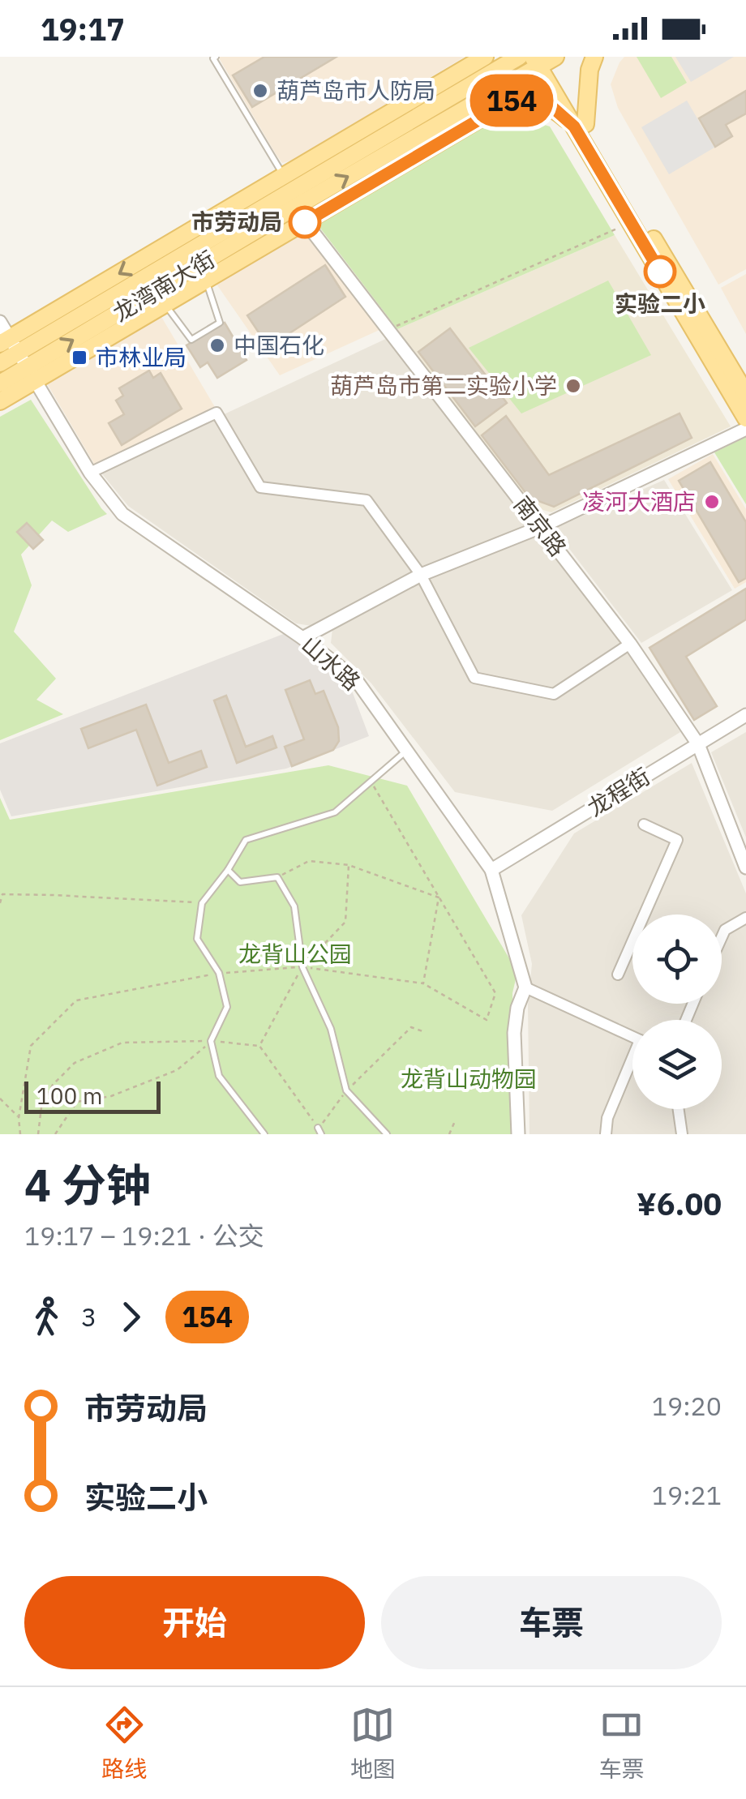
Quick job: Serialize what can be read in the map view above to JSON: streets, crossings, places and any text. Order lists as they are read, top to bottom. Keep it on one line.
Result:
{"streets":{"main road":["龙湾南大街"],"street":["南京路","山水路","龙程街"]},"crossings":[["龙湾南大街","南京路"],["龙湾南大街","山水路"],["南京路","龙程街"],["山水路","龙程街"]],"parks":["龙背山公园","龙背山动物园"],"places":{"other":["葫芦岛市人防局","市劳动局","实验二小","中国石化","葫芦岛市第二实验小学","凌河大酒店"],"transit":["市林业局"]},"lines":["bus line 154"],"scale_bar":"100 m","page":{"status":"19:17","on_map":"154","scale":"100 m","heading":["4 分钟","19:17 – 19:21 · 公交","¥6.00"],"legs":["3","154"],"list":[{"name":"市劳动局","value":"19:20"},{"name":"实验二小","value":"19:21"}],"buttons":["开始","车票"],"tabs":["路线","地图","车票"]}}
